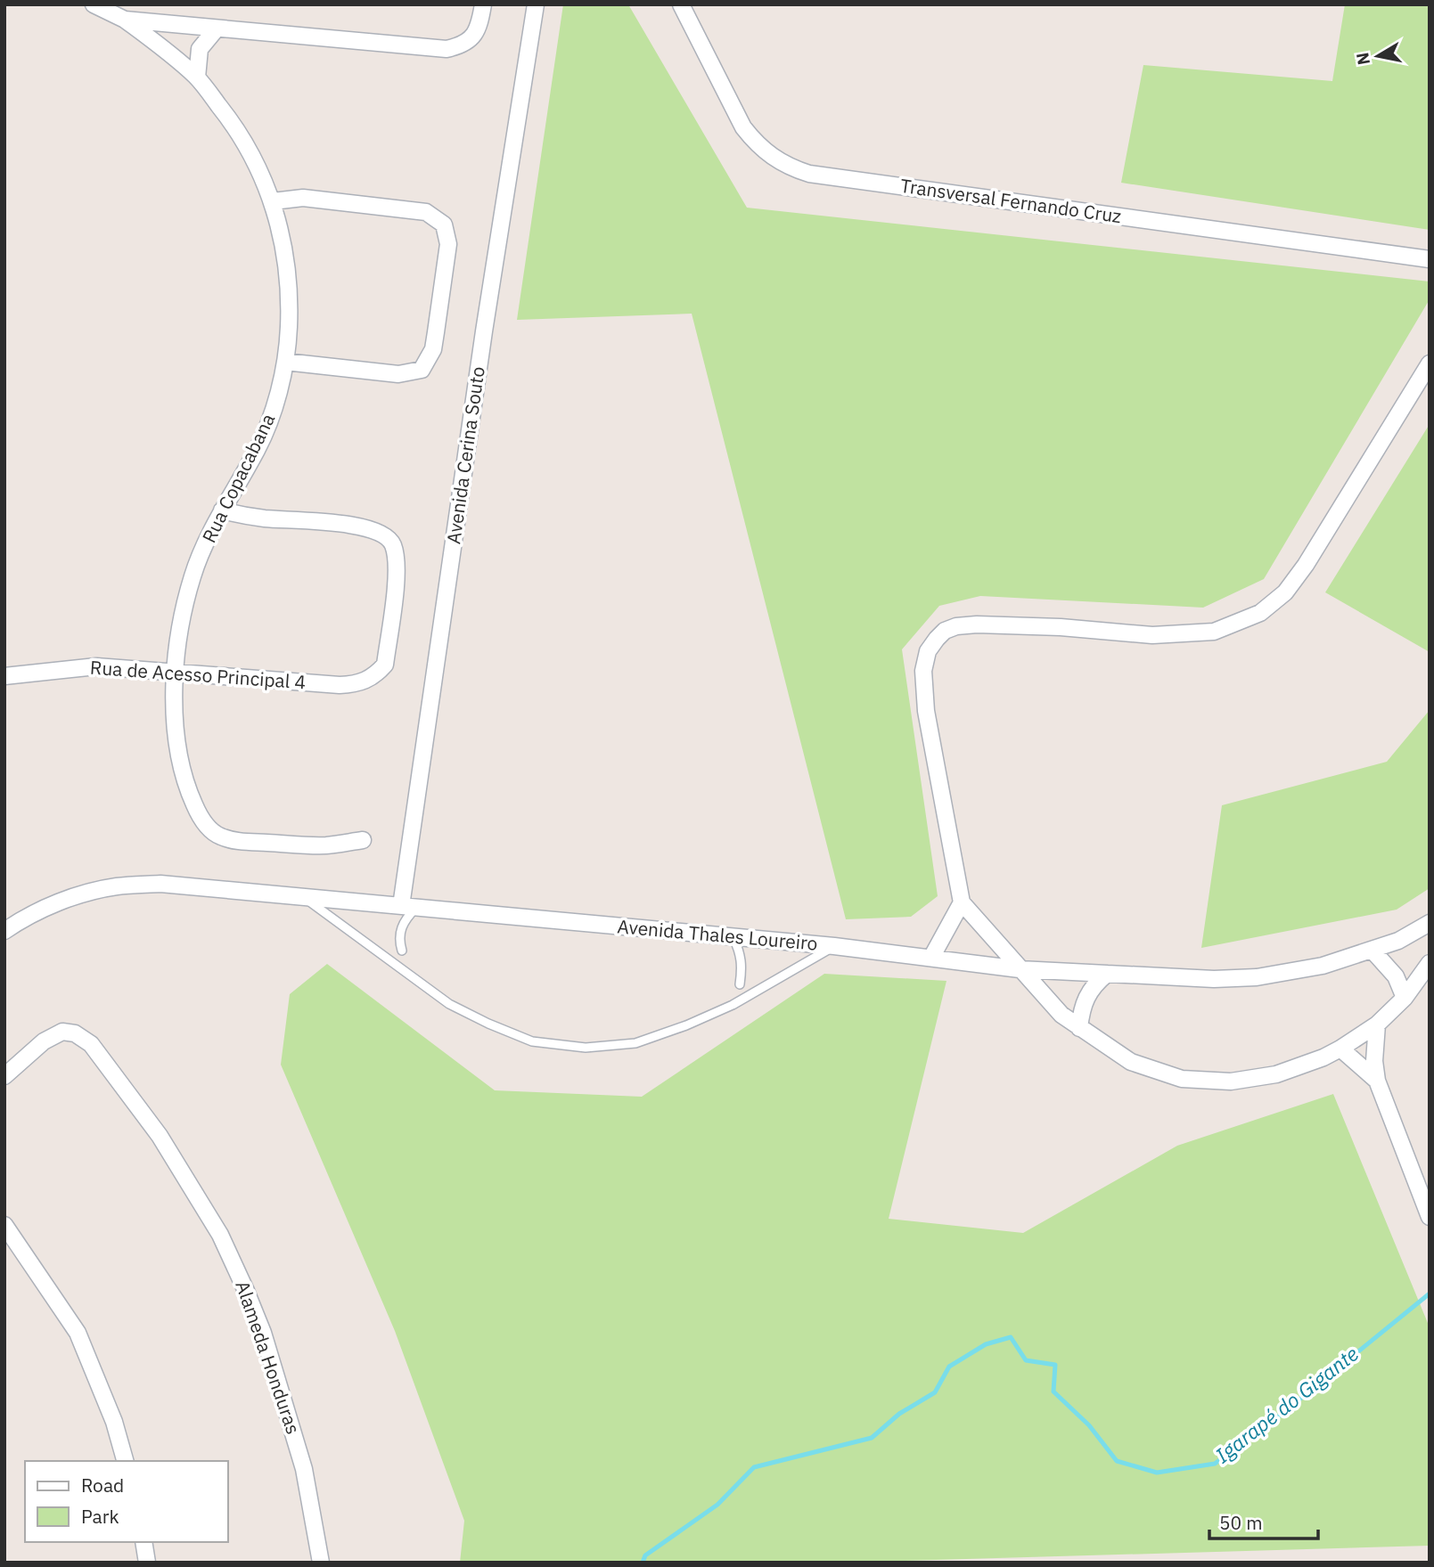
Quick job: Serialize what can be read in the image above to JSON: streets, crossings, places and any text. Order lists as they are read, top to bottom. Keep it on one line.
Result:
{"streets":{"street":["Transversal Fernando Cruz","Avenida Cerina Souto","Rua Copacabana","Rua de Acesso Principal 4","Avenida Thales Loureiro","Alameda Honduras"]},"crossings":[["Avenida Cerina Souto","Avenida Thales Loureiro"],["Rua Copacabana","Rua de Acesso Principal 4"]],"water":["Igarapé do Gigante"],"legend":["Road","Park"],"scale_bar":"50 m","north":"left"}
